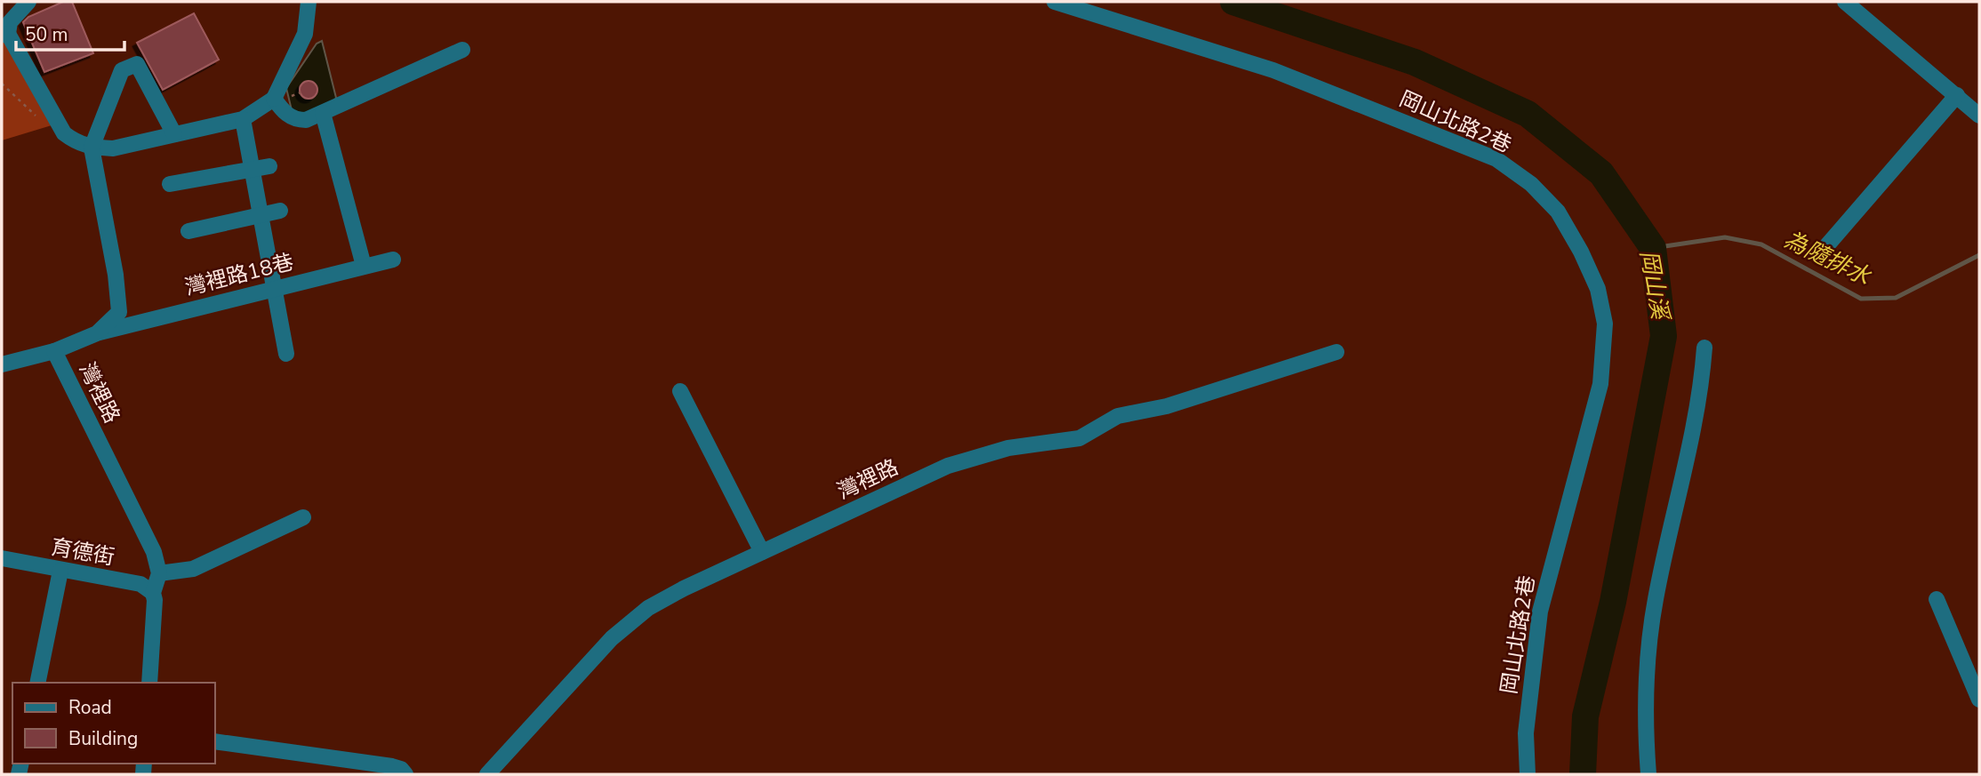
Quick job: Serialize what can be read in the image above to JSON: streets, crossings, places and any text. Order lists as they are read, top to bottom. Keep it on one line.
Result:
{"streets":{"street":["岡山北路2巷","灣裡路18巷","灣裡路","育德街"]},"crossings":[["灣裡路18巷","灣裡路"]],"water":["為隨排水","岡山溪"],"legend":["Road","Building"],"scale_bar":"50 m"}
